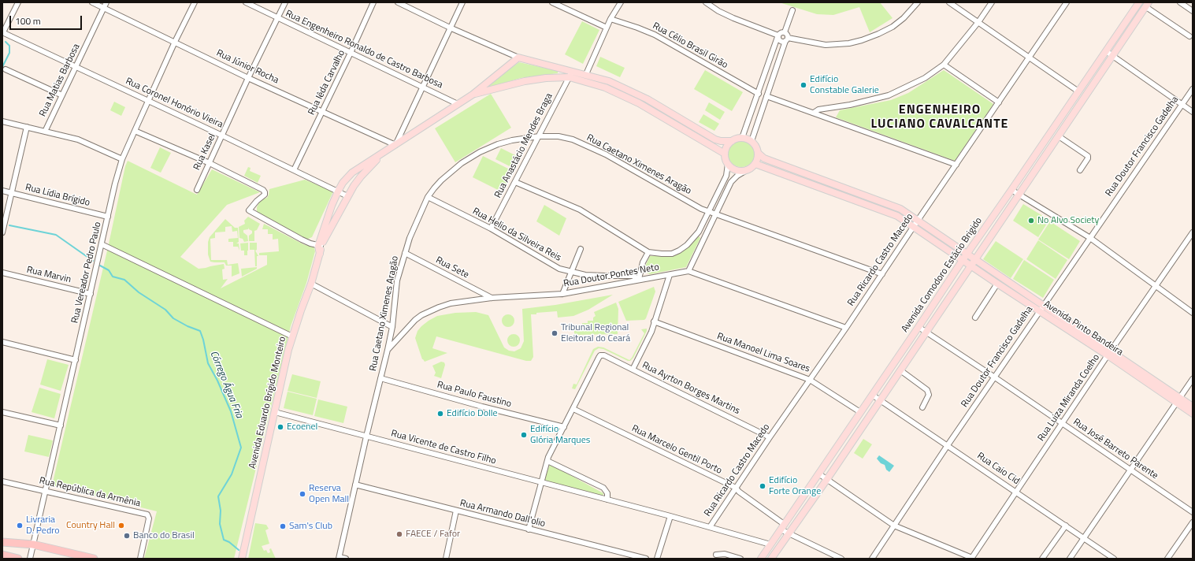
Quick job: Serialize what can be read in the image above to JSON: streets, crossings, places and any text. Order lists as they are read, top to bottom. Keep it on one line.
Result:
{"streets":{"main road":["Avenida Comodoro Estácio Brigido","Avenida Pinto Bandeira","Avenida Eduardo Brígido Monteiro"],"street":["Rua Célio Brasil Girão","Rua Engenheiro Ronaldo de Castro Barbosa","Rua Júnior Rocha","Rua Matias Barbosa","Rua Iêda Carvalho","Rua Coronel Honório Vieira","Rua Anastácio Mendes Braga","Rua Doutor Francisco Gadelha","Rua Kasel","Rua Caetano Ximenes Aragão","Rua Lídia Brígido","Rua Helio da Silveira Reis","Rua Ricardo Castro Macedo","Rua Sete","Rua Vereador Pedro Paulo","Rua Marvin","Rua Doutor Pontes Neto","Rua Manoel Lima Soares","Rua Ayrton Borges Martins","Rua Paulo Faustino","Rua Luiza Miranda Coelho","Rua Vicente de Castro Filho","Rua José Barreto Parente","Rua Marcelo Gentil Porto","Rua Caio Cid","Rua República da Armênia","Rua Armando Dall'olio"]},"crossings":[["Rua Engenheiro Ronaldo de Castro Barbosa","Rua Iêda Carvalho"],["Rua Engenheiro Ronaldo de Castro Barbosa","Rua Kasel"],["Rua Engenheiro Ronaldo de Castro Barbosa","Avenida Eduardo Brígido Monteiro"],["Rua Júnior Rocha","Rua Matias Barbosa"],["Rua Júnior Rocha","Rua Iêda Carvalho"],["Rua Júnior Rocha","Rua Kasel"],["Rua Júnior Rocha","Rua Vereador Pedro Paulo"],["Rua Júnior Rocha","Avenida Eduardo Brígido Monteiro"],["Rua Matias Barbosa","Rua Coronel Honório Vieira"],["Rua Iêda Carvalho","Rua Coronel Honório Vieira"],["Rua Coronel Honório Vieira","Rua Kasel"],["Rua Coronel Honório Vieira","Rua Vereador Pedro Paulo"],["Rua Coronel Honório Vieira","Avenida Eduardo Brígido Monteiro"],["Rua Anastácio Mendes Braga","Rua Caetano Ximenes Aragão"],["Rua Anastácio Mendes Braga","Rua Helio da Silveira Reis"],["Rua Doutor Francisco Gadelha","Avenida Pinto Bandeira"],["Rua Doutor Francisco Gadelha","Rua José Barreto Parente"],["Rua Doutor Francisco Gadelha","Rua Caio Cid"],["Rua Caetano Ximenes Aragão","Rua Helio da Silveira Reis"],["Rua Caetano Ximenes Aragão","Rua Ricardo Castro Macedo"],["Rua Caetano Ximenes Aragão","Rua Sete"],["Rua Caetano Ximenes Aragão","Rua Doutor Pontes Neto"],["Rua Caetano Ximenes Aragão","Rua Paulo Faustino"],["Rua Caetano Ximenes Aragão","Rua Vicente de Castro Filho"],["Rua Caetano Ximenes Aragão","Rua Armando Dall'olio"],["Rua Lídia Brígido","Rua Vereador Pedro Paulo"],["Rua Helio da Silveira Reis","Rua Doutor Pontes Neto"],["Rua Ricardo Castro Macedo","Avenida Pinto Bandeira"],["Rua Ricardo Castro Macedo","Rua Manoel Lima Soares"],["Rua Ricardo Castro Macedo","Rua Ayrton Borges Martins"],["Rua Ricardo Castro Macedo","Rua Vicente de Castro Filho"],["Rua Ricardo Castro Macedo","Rua Marcelo Gentil Porto"],["Rua Sete","Rua Doutor Pontes Neto"],["Rua Vereador Pedro Paulo","Rua Marvin"],["Rua Vereador Pedro Paulo","Rua República da Armênia"],["Avenida Comodoro Estácio Brigido","Avenida Pinto Bandeira"],["Avenida Comodoro Estácio Brigido","Rua Manoel Lima Soares"],["Avenida Comodoro Estácio Brigido","Rua Vicente de Castro Filho"],["Avenida Comodoro Estácio Brigido","Rua José Barreto Parente"],["Avenida Comodoro Estácio Brigido","Rua Marcelo Gentil Porto"],["Avenida Comodoro Estácio Brigido","Rua Caio Cid"],["Avenida Pinto Bandeira","Rua Luiza Miranda Coelho"],["Rua Ayrton Borges Martins","Rua Marcelo Gentil Porto"],["Rua Luiza Miranda Coelho","Rua José Barreto Parente"],["Rua Luiza Miranda Coelho","Rua Caio Cid"],["Avenida Eduardo Brígido Monteiro","Rua Vicente de Castro Filho"]],"districts":["ENGENHEIRO LUCIANO CAVALCANTE"],"water":["Córrego Água Fria"],"places":["Edifício Constable Galerie","No Alvo Society","Tribunal Regional Eleitoral do Ceará","Edifício Dolle","Ecoenel","Edifício Glória Marques","Edifício Forte Orange","Reserva Open Mall","Livraria D. Pedro","Country Hall","Sam's Club","FAECE / Fafor","Banco do Brasil"],"scale_bar":"100 m"}
